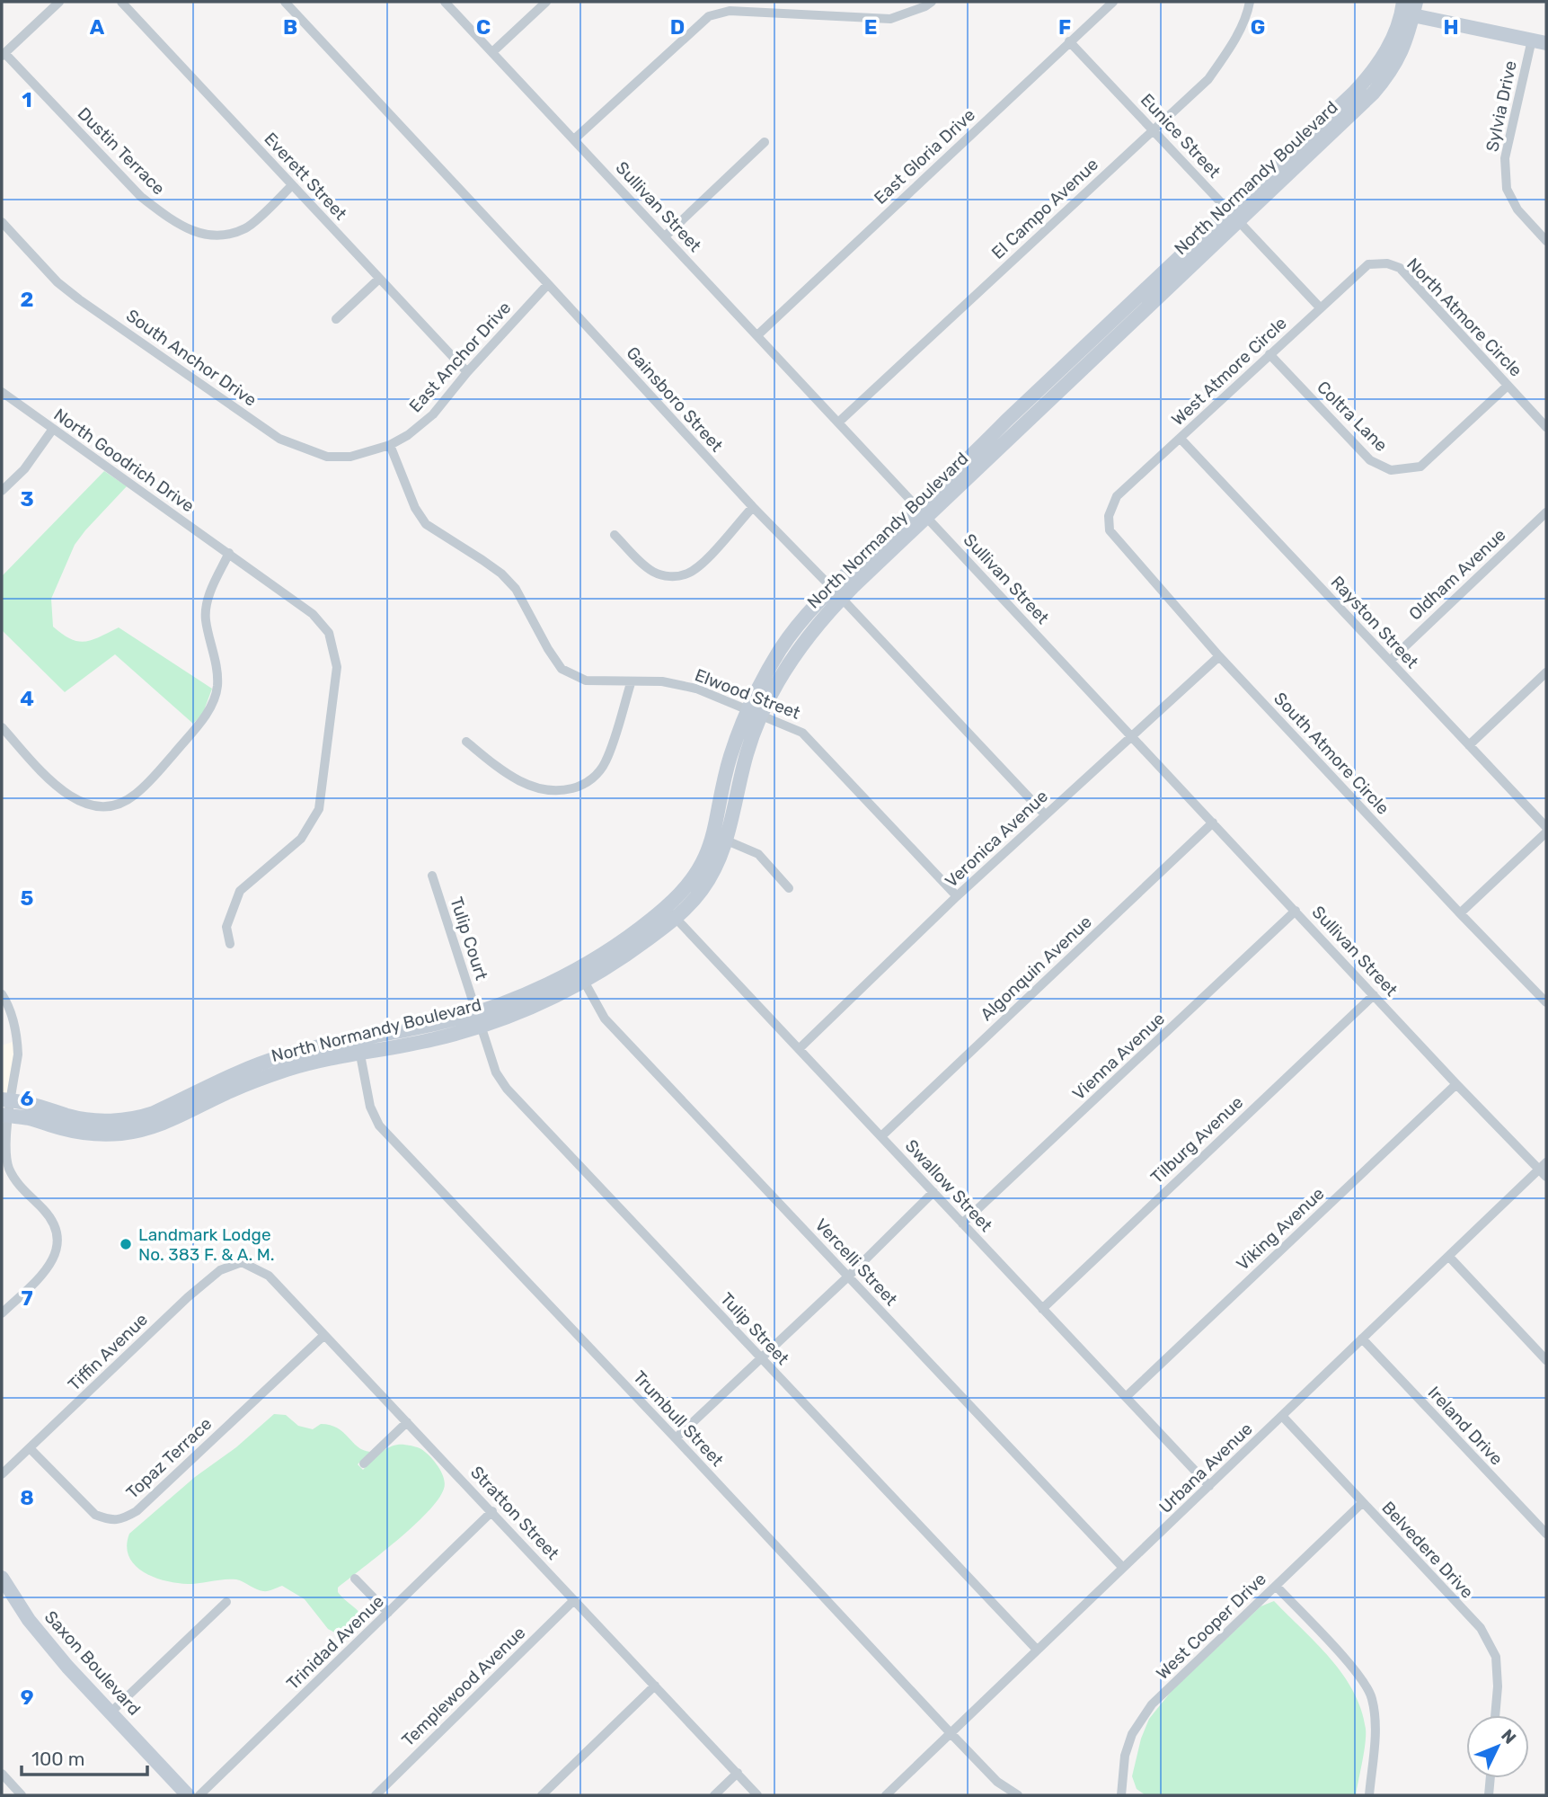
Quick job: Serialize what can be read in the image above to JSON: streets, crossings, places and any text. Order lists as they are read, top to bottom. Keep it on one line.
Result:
{"streets":{"street":["Sylvia Drive","Eunice Street","Dustin Terrace","East Gloria Drive","Everett Street","North Normandy Boulevard","Sullivan Street","El Campo Avenue","North Atmore Circle","East Anchor Drive","South Anchor Drive","West Atmore Circle","Gainsboro Street","Coltra Lane","North Goodrich Drive","Oldham Avenue","Rayston Street","Elwood Street","South Atmore Circle","Veronica Avenue","Tulip Court","Algonquin Avenue","Vienna Avenue","Tilburg Avenue","Swallow Street","Viking Avenue","Vercelli Street","Tulip Street","Tiffin Avenue","Trumbull Street","Ireland Drive","Topaz Terrace","Urbana Avenue","Stratton Street","Belvedere Drive","West Cooper Drive","Trinidad Avenue","Saxon Boulevard","Templewood Avenue"]},"crossings":[["Eunice Street","East Gloria Drive"],["Eunice Street","North Normandy Boulevard"],["Eunice Street","El Campo Avenue"],["Eunice Street","West Atmore Circle"],["Dustin Terrace","Everett Street"],["East Gloria Drive","Sullivan Street"],["Everett Street","East Anchor Drive"],["North Normandy Boulevard","Sullivan Street"],["North Normandy Boulevard","Gainsboro Street"],["North Normandy Boulevard","Elwood Street"],["North Normandy Boulevard","Tulip Court"],["North Normandy Boulevard","Swallow Street"],["North Normandy Boulevard","Vercelli Street"],["North Normandy Boulevard","Tulip Street"],["North Normandy Boulevard","Trumbull Street"],["Sullivan Street","El Campo Avenue"],["Sullivan Street","Veronica Avenue"],["Sullivan Street","Algonquin Avenue"],["Sullivan Street","Vienna Avenue"],["Sullivan Street","Tilburg Avenue"],["Sullivan Street","Viking Avenue"],["Sullivan Street","Urbana Avenue"],["North Atmore Circle","West Atmore Circle"],["North Atmore Circle","Coltra Lane"],["East Anchor Drive","South Anchor Drive"],["East Anchor Drive","Gainsboro Street"],["East Anchor Drive","Elwood Street"],["South Anchor Drive","Elwood Street"],["West Atmore Circle","Coltra Lane"],["West Atmore Circle","Rayston Street"],["West Atmore Circle","South Atmore Circle"],["Gainsboro Street","Veronica Avenue"],["Oldham Avenue","Rayston Street"],["Elwood Street","Veronica Avenue"],["South Atmore Circle","Veronica Avenue"],["Veronica Avenue","Swallow Street"],["Tulip Court","Tulip Street"],["Algonquin Avenue","Swallow Street"],["Vienna Avenue","Swallow Street"],["Tilburg Avenue","Swallow Street"],["Swallow Street","Viking Avenue"],["Swallow Street","Urbana Avenue"],["Vercelli Street","Urbana Avenue"],["Tulip Street","Urbana Avenue"],["Tiffin Avenue","Topaz Terrace"],["Tiffin Avenue","Stratton Street"],["Trumbull Street","Urbana Avenue"],["Ireland Drive","Urbana Avenue"],["Topaz Terrace","Stratton Street"],["Urbana Avenue","Belvedere Drive"],["Stratton Street","Trinidad Avenue"],["Stratton Street","Templewood Avenue"],["Belvedere Drive","West Cooper Drive"]],"places":["Landmark Lodge No. 383 F. & A. M."],"scale_bar":"100 m","north":"top right","grid":{"columns":["A","B","C","D","E","F","G","H"],"rows":["1","2","3","4","5","6","7","8","9"]}}
